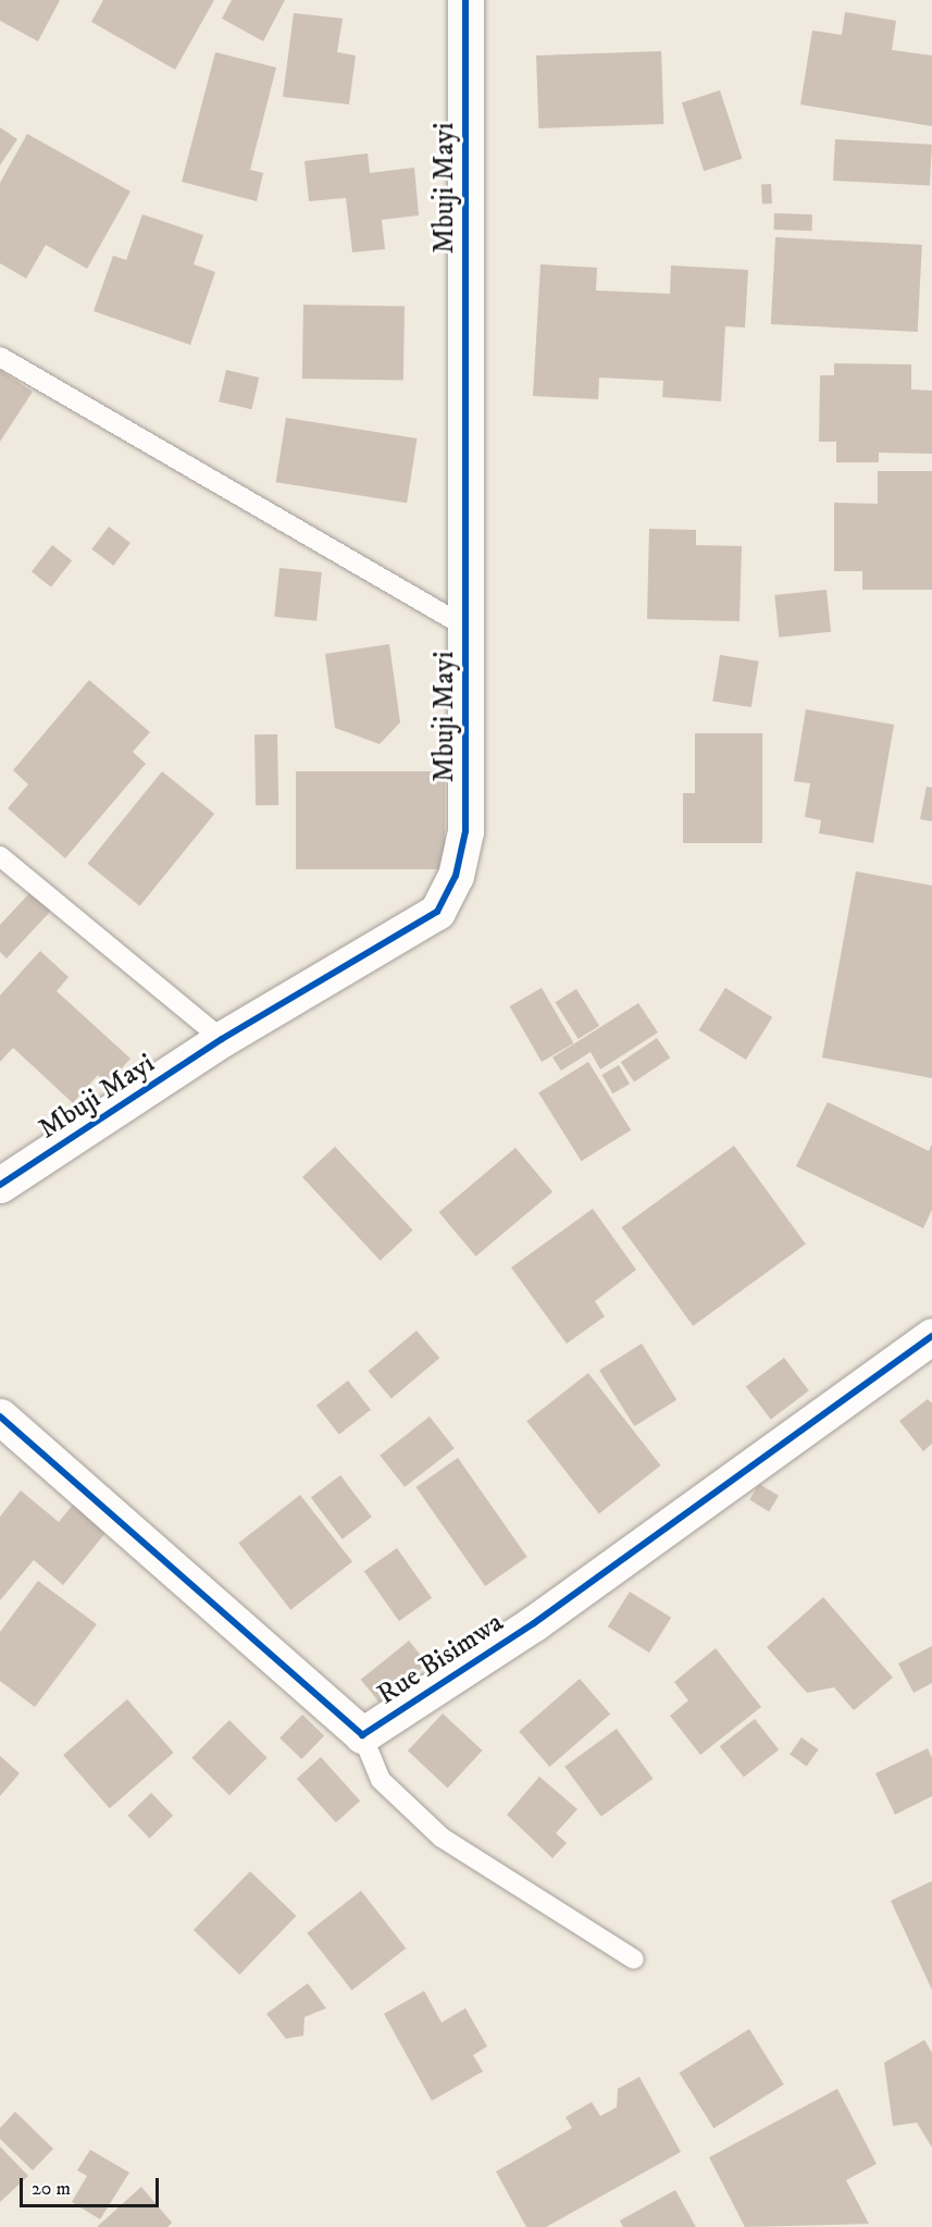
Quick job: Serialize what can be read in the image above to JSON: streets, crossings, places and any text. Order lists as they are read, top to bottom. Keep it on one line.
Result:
{"streets":{"street":["Mbuji Mayi","Rue Bisimwa"]},"scale_bar":"20 m"}
